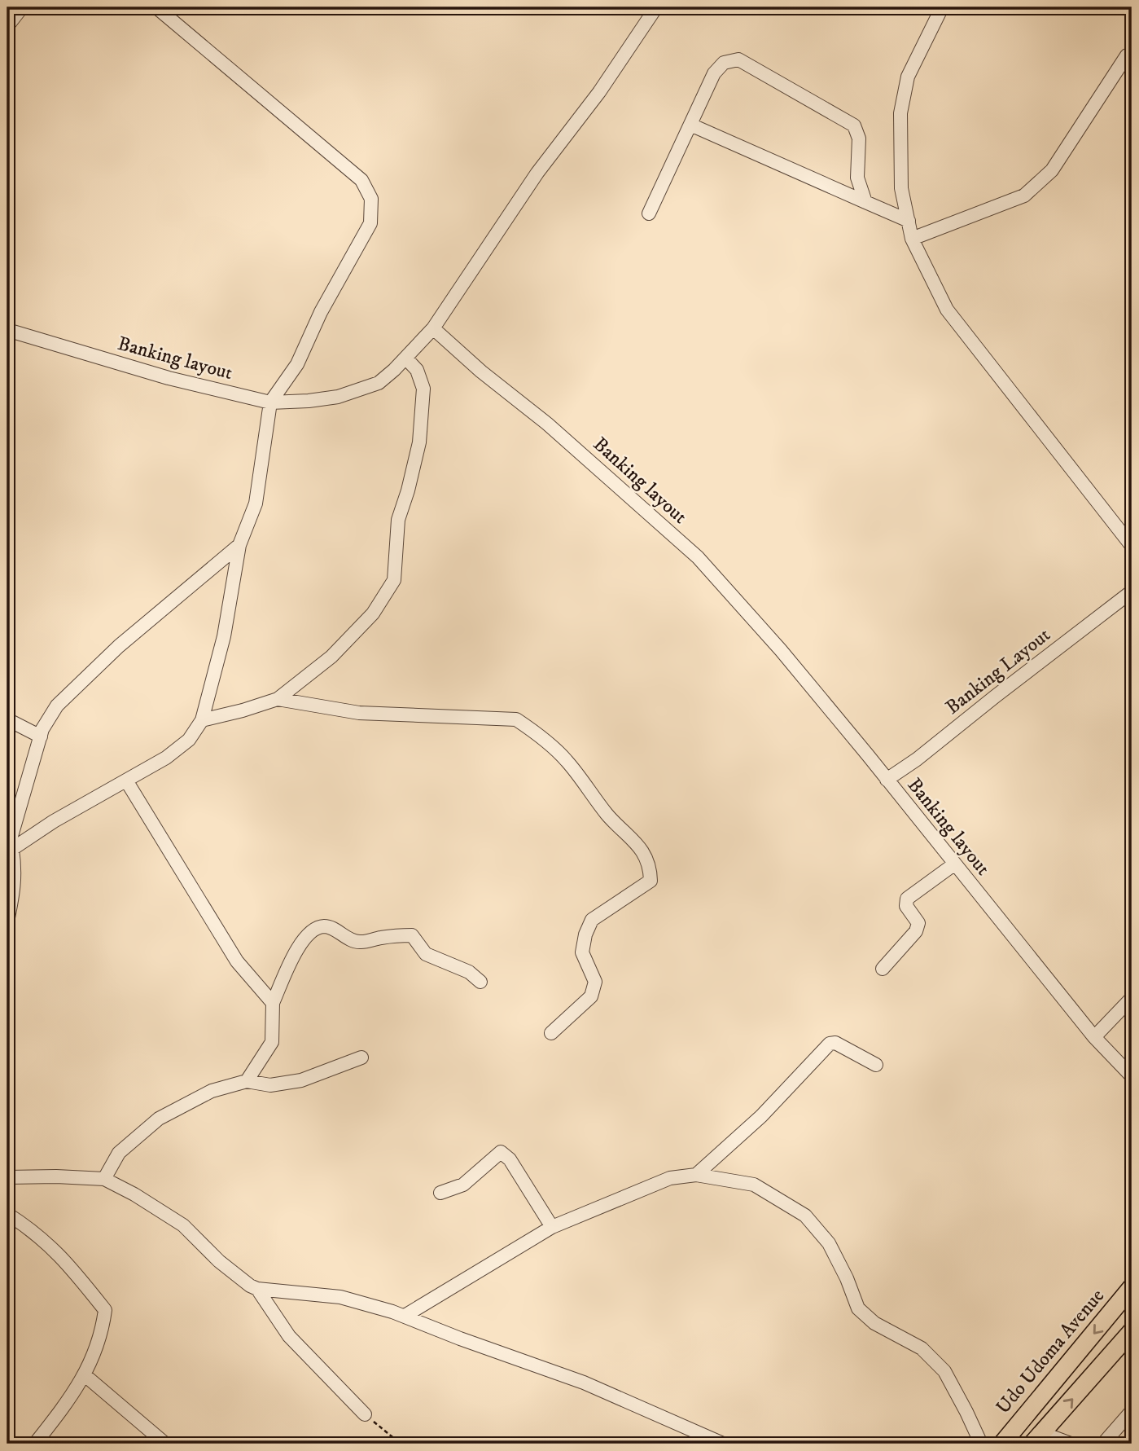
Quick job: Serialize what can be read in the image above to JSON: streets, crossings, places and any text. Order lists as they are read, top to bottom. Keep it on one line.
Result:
{"streets":{"main road":["Udo Udoma Avenue"],"street":["Banking layout","Banking Layout"]},"crossings":[["Banking layout","Banking Layout"]]}
